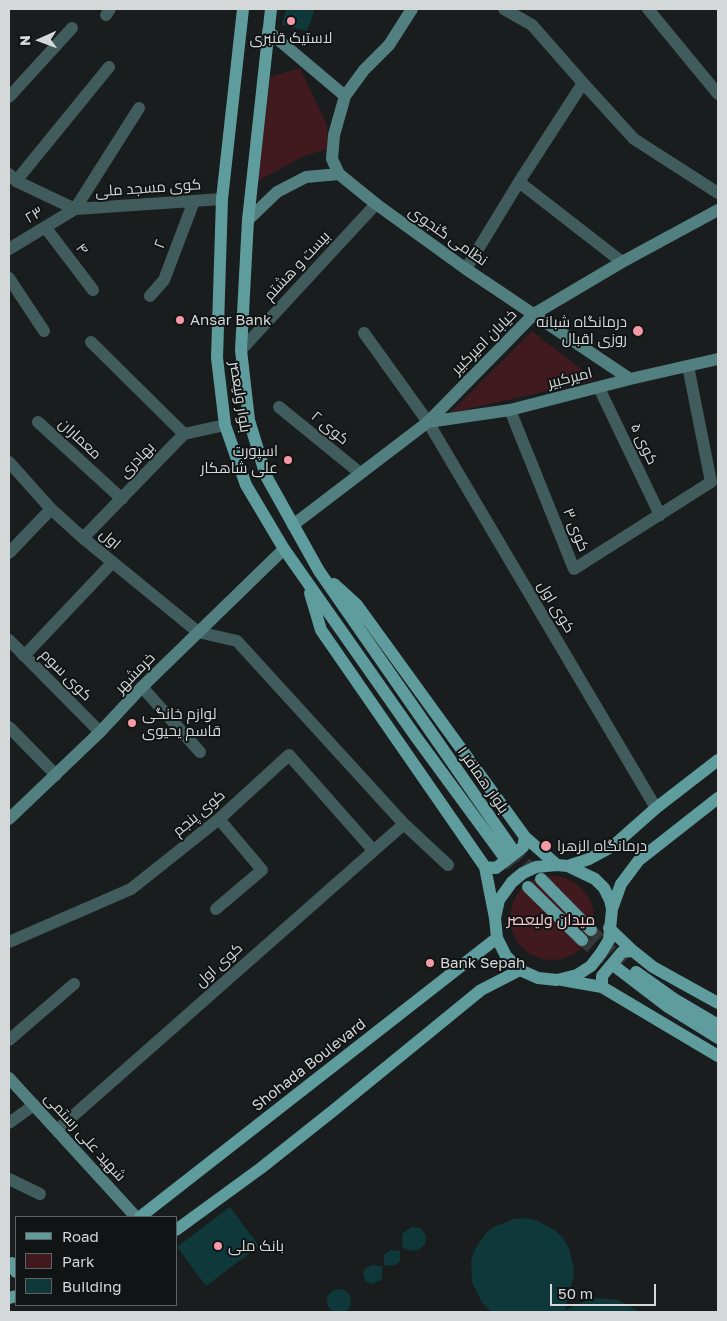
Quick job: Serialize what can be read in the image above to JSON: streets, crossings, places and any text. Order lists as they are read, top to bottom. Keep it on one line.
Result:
{"streets":{"main road":["بلوار ولیعصر","بلوار همافر ۱","Shohada Boulevard"],"street":["کوی مسجد ملی","۲۳","نظامی گنجوی","۲","۴","بیست و هشتم","خیابان امیرکبیر","امیرکبیر","کوی ۲","معماران","کوی ۵","بهادری","کوی ۳","اول","کوی اول","خرمشهر","کوی سوم","کوی پنجم","شهید علی رستمی"]},"crossings":[["کوی مسجد ملی","۲۳"],["کوی مسجد ملی","۲"],["کوی مسجد ملی","بلوار ولیعصر"],["۲۳","۴"],["نظامی گنجوی","بیست و هشتم"],["نظامی گنجوی","خیابان امیرکبیر"],["نظامی گنجوی","امیرکبیر"],["بیست و هشتم","بلوار ولیعصر"],["خیابان امیرکبیر","امیرکبیر"],["خیابان امیرکبیر","بلوار ولیعصر"],["خیابان امیرکبیر","کوی ۲"],["خیابان امیرکبیر","کوی اول"],["امیرکبیر","کوی ۵"],["امیرکبیر","کوی ۳"],["امیرکبیر","کوی اول"],["بلوار ولیعصر","خرمشهر"],["بلوار ولیعصر","بلوار همافر ۱"],["معماران","بهادری"],["کوی ۵","کوی ۳"],["بهادری","اول"],["اول","خرمشهر"],["کوی اول","کوی پنجم"],["کوی اول","شهید علی رستمی"],["خرمشهر","کوی سوم"]],"districts":["میدان ولیعصر"],"places":["لاستیک قنبری","Ansar Bank","درمانگاه شبانه روزی اقبال","اسپورت علی شاهکار","لوازم خانگی قاسم یحیوی","درمانگاه الزهرا","Bank Sepah","بانک ملی"],"legend":["Road","Park","Building"],"scale_bar":"50 m","north":"left"}
